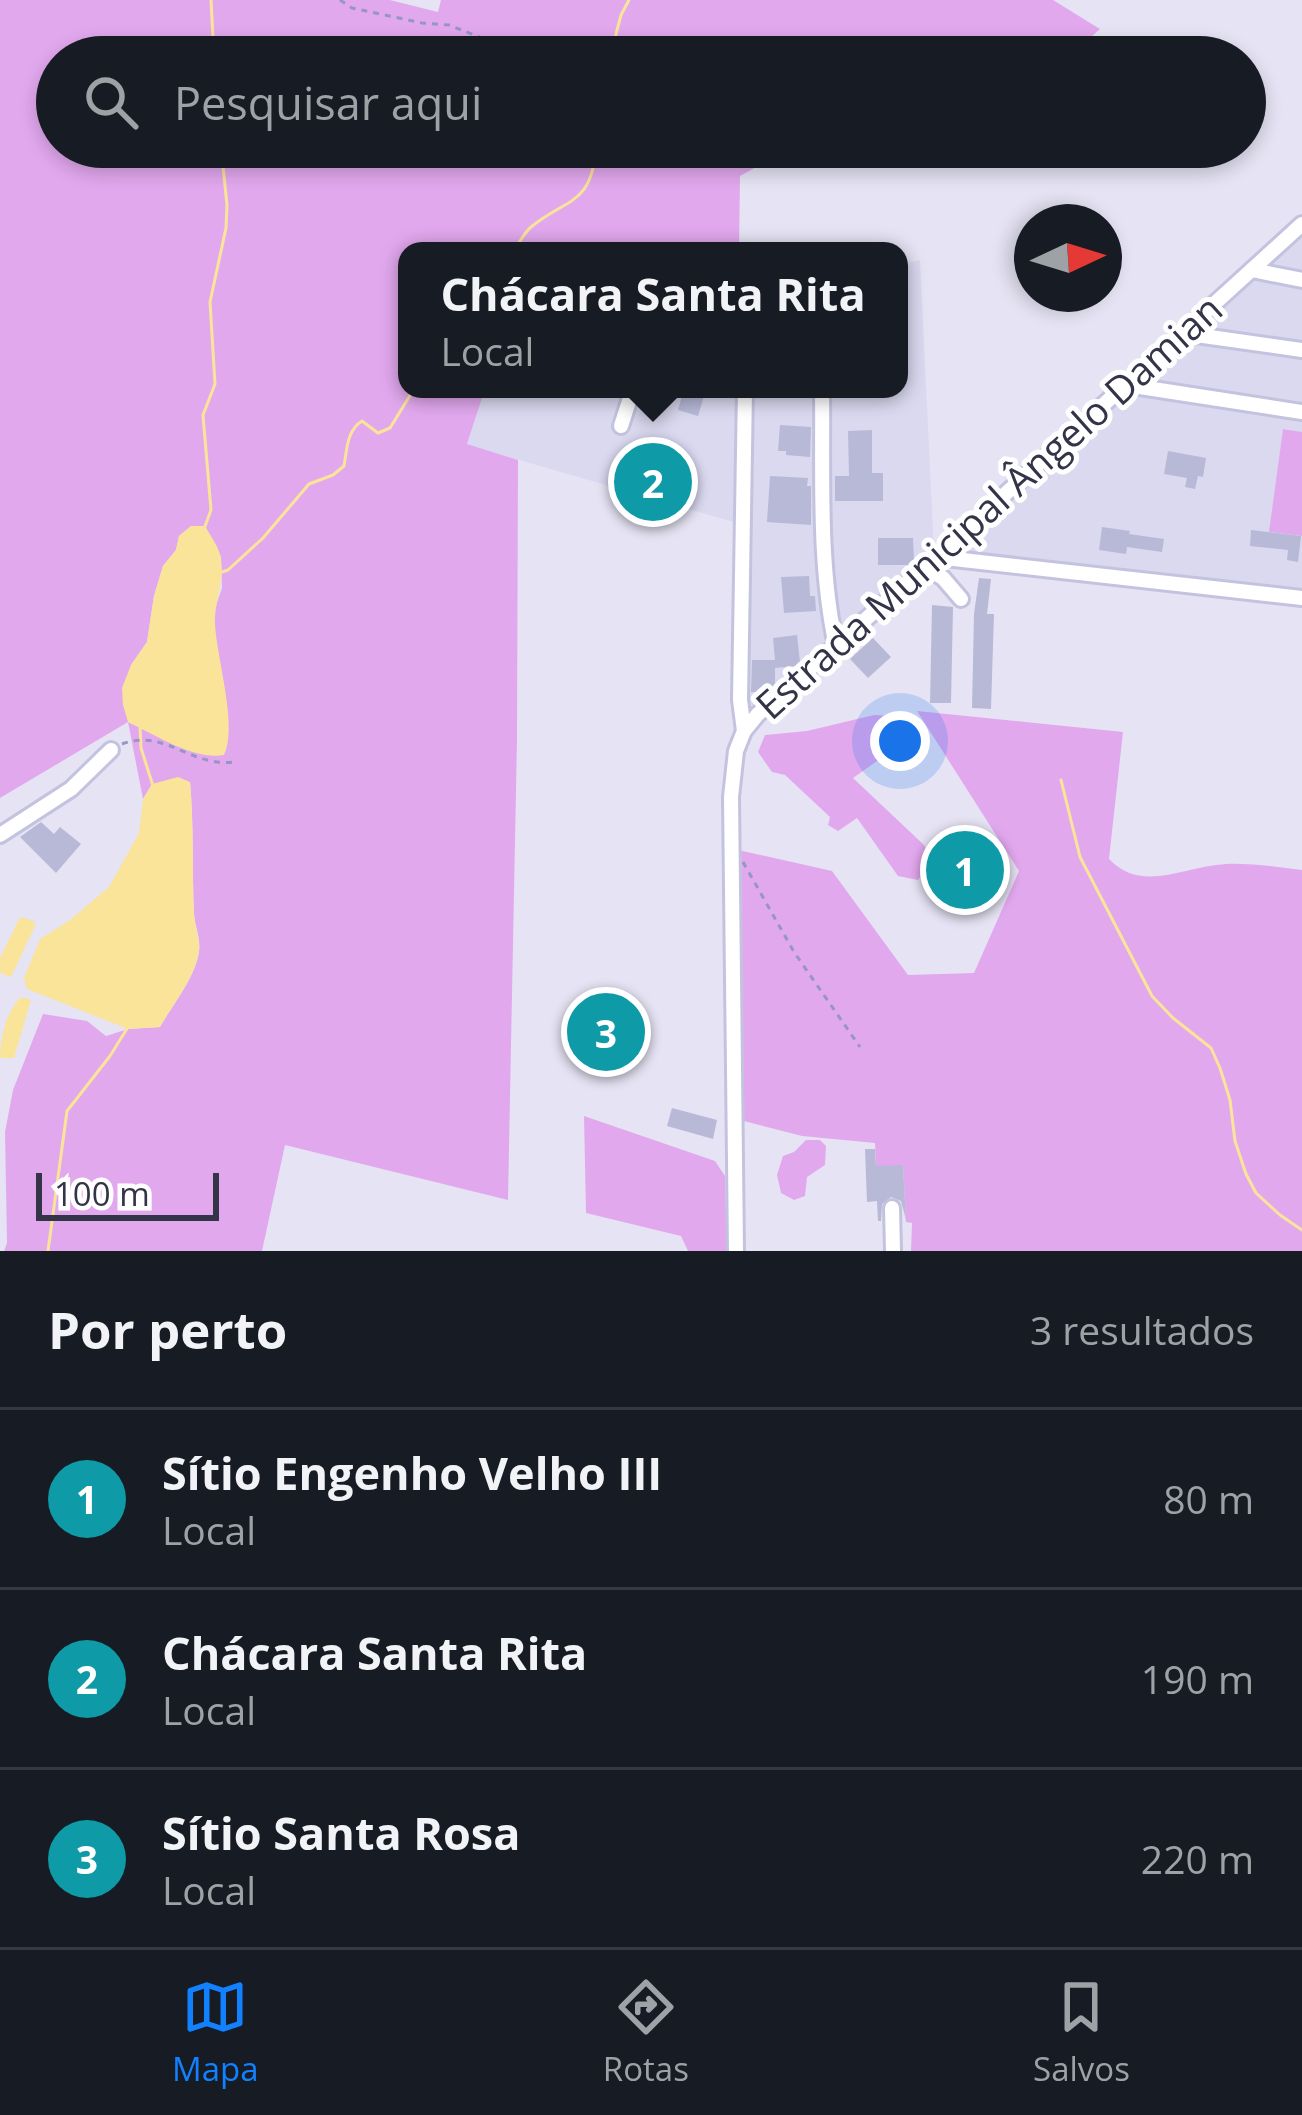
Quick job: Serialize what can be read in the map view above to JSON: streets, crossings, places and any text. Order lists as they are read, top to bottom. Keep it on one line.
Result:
{"streets":{"street":["Estrada Municipal Ângelo Damian"]},"scale_bar":"100 m","north":"right","page":{"search":"Pesquisar aqui","popup":["Chácara Santa Rita","Local"],"pins":["2","1","3"],"scale":"100 m","heading":["Por perto","3 resultados"],"list":[{"mark":"1","name":"Sítio Engenho Velho III","note":"Local","value":"80 m"},{"mark":"2","name":"Chácara Santa Rita","note":"Local","value":"190 m"},{"mark":"3","name":"Sítio Santa Rosa","note":"Local","value":"220 m"}],"nav":["Mapa","Rotas","Salvos"]}}
